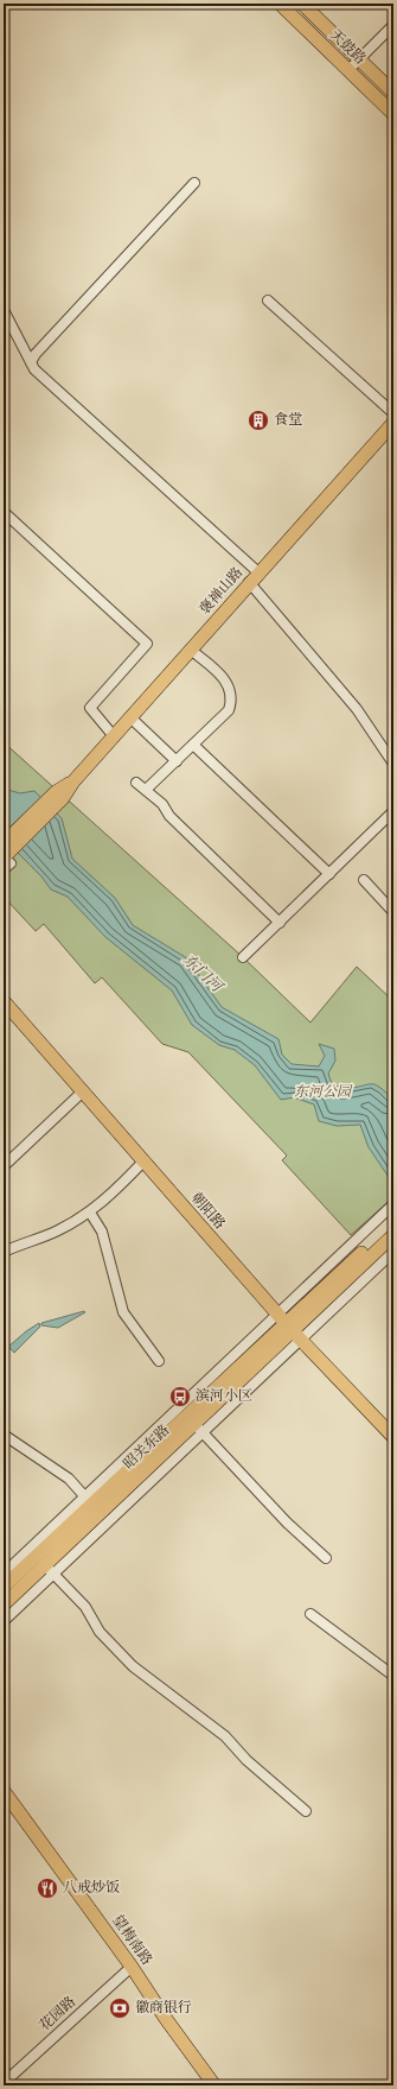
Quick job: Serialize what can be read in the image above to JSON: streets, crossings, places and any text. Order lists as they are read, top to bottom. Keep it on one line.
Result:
{"streets":{"main road":["天鼓路","褒禅山路","朝阳路","昭关东路","望梅南路"],"street":["花园路"]},"crossings":[["朝阳路","昭关东路"],["望梅南路","花园路"]],"water":["东门河"],"parks":["东河公园"],"places":{"building":["食堂"],"bus stop":["滨河小区"],"restaurant":["八戒炒饭"],"bank":["徽商银行"]}}
